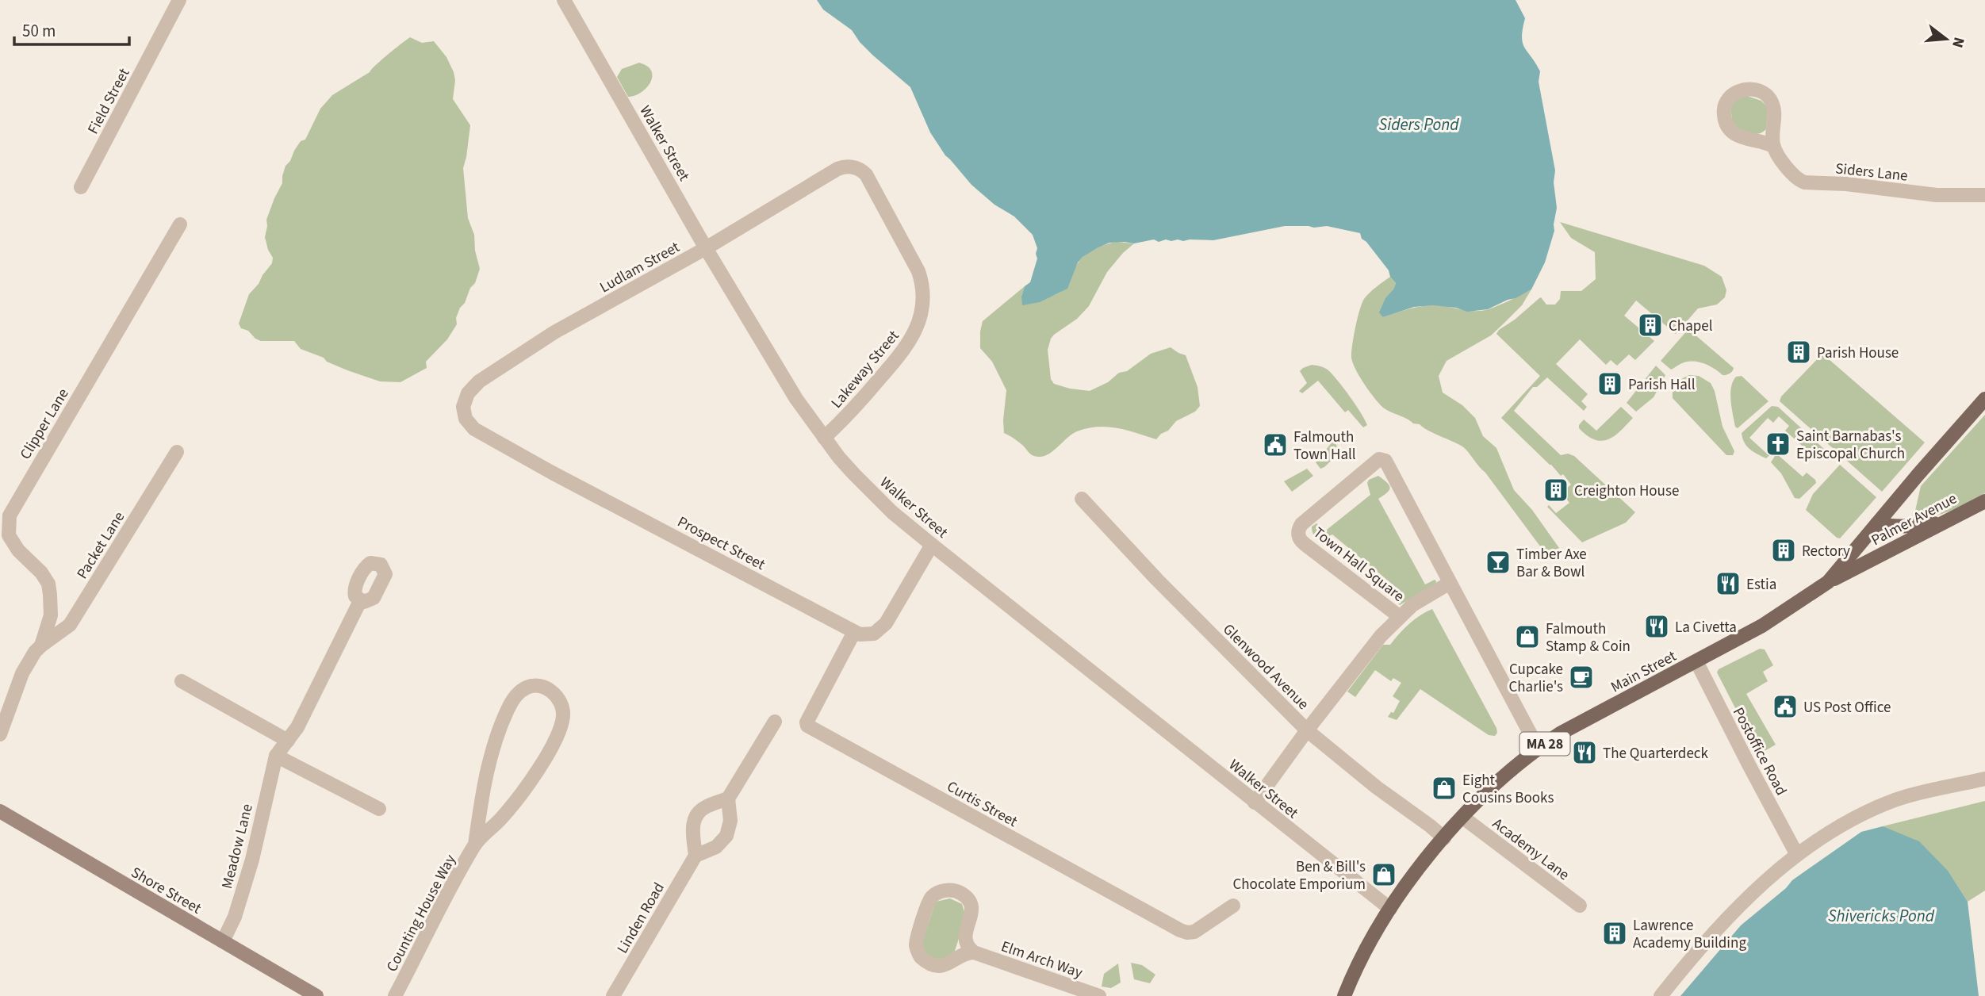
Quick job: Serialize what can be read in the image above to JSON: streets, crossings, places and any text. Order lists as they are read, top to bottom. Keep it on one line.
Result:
{"streets":{"main road":["Palmer Avenue","Main Street","MA 28","Shore Street"],"street":["Field Street","Walker Street","Siders Lane","Ludlam Street","Lakeway Street","Clipper Lane","Prospect Street","Packet Lane","Town Hall Square","Glenwood Avenue","Postoffice Road","Curtis Street","Meadow Lane","Academy Lane","Counting House Way","Linden Road","Elm Arch Way"]},"crossings":[["Walker Street","Ludlam Street"],["Walker Street","Lakeway Street"],["Walker Street","Main Street"],["Ludlam Street","Lakeway Street"],["Ludlam Street","Prospect Street"],["Clipper Lane","Packet Lane"],["Palmer Avenue","Main Street"],["Prospect Street","Curtis Street"],["Town Hall Square","Main Street"],["Glenwood Avenue","Main Street"],["Main Street","Postoffice Road"],["Main Street","Academy Lane"],["Meadow Lane","Shore Street"]],"water":["Siders Pond","Shivericks Pond"],"places":{"building":["Chapel","Parish House","Parish Hall","Creighton House","Rectory","Lawrence Academy Building"],"church":["Saint Barnabas's Episcopal Church"],"public building":["Falmouth Town Hall","US Post Office"],"bar":["Timber Axe Bar & Bowl"],"restaurant":["Estia","La Civetta","The Quarterdeck"],"shop":["Falmouth Stamp & Coin","Eight Cousins Books","Ben & Bill's Chocolate Emporium"],"cafe":["Cupcake Charlie's"]},"scale_bar":"50 m","north":"right"}
